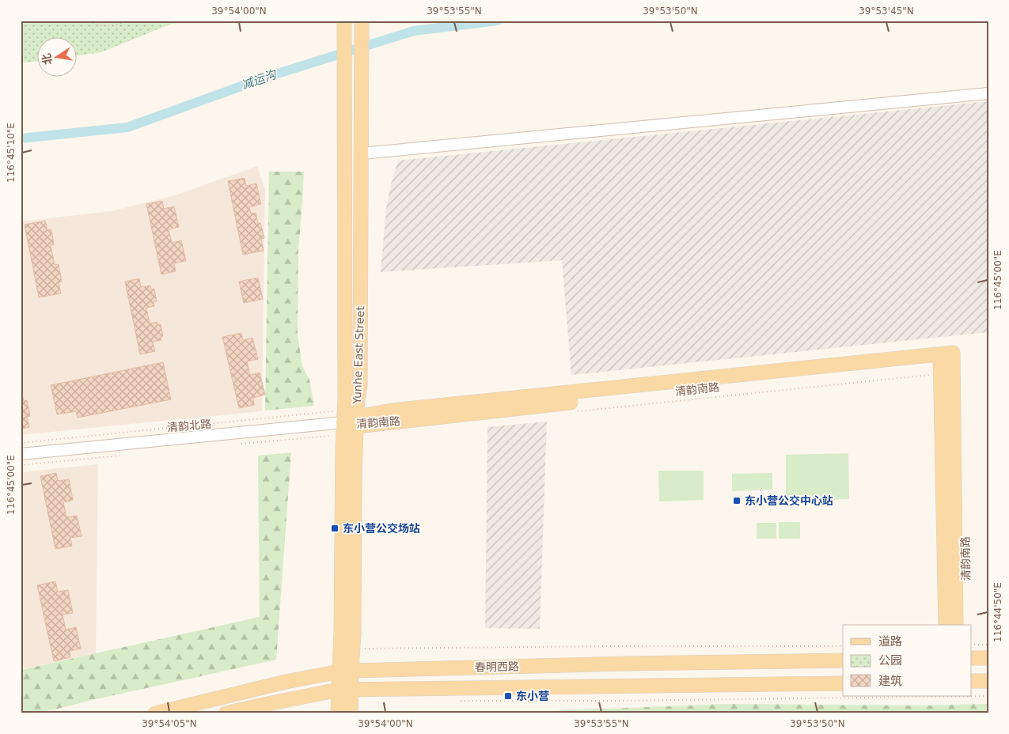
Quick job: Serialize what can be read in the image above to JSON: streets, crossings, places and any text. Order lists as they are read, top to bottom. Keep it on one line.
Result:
{"streets":{"main road":["Yunhe East Street","清韵南路","春明西路"],"street":["清韵北路"]},"crossings":[["Yunhe East Street","清韵南路"],["Yunhe East Street","清韵北路"],["Yunhe East Street","春明西路"],["清韵南路","清韵北路"]],"water":["减运沟"],"places":{"transit":["东小营公交中心站","东小营公交场站","东小营"]},"legend":["道路","公园","建筑"],"north":"left","coordinates":["39°54'00\"N","39°53'55\"N","39°53'50\"N","39°53'45\"N","116°45'10\"E","116°45'00\"E","116°44'50\"E","39°54'05\"N"]}
